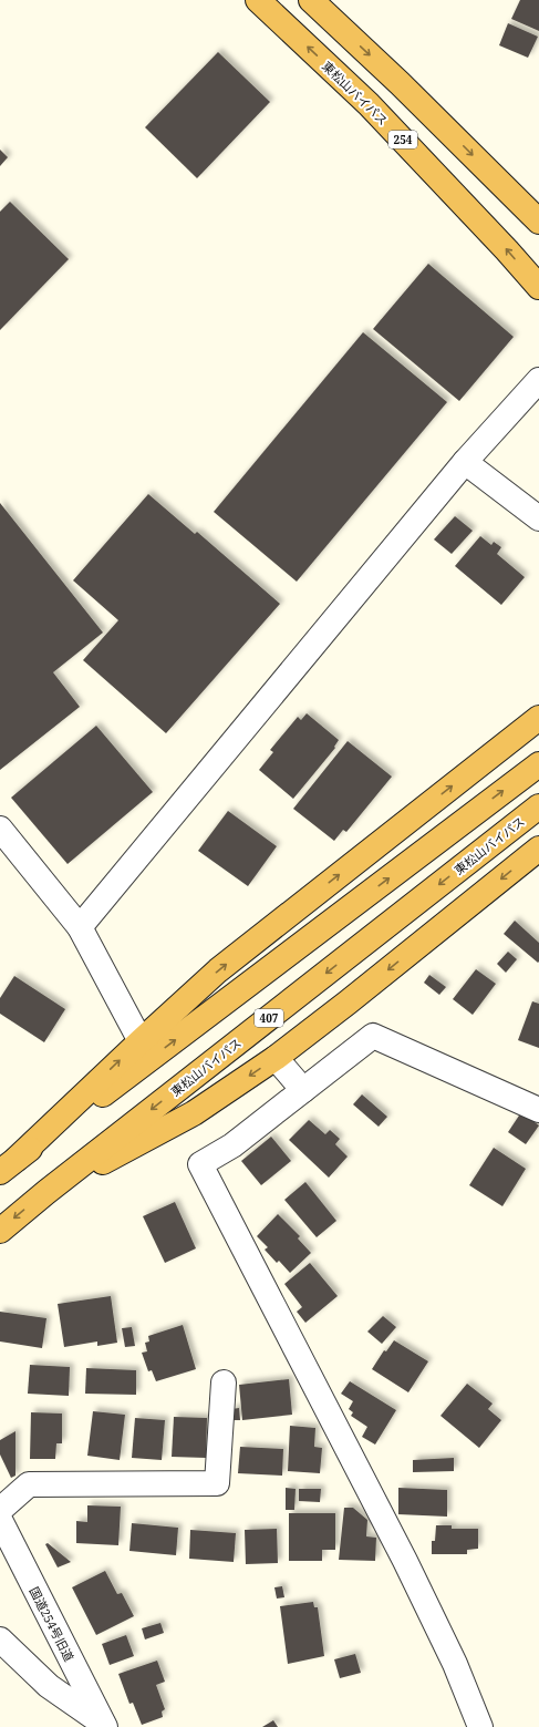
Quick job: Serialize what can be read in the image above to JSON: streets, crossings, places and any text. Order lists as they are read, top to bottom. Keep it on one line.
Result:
{"streets":{"highway":["東松山バイパス","254","407"],"street":["国道254号旧道"]}}
